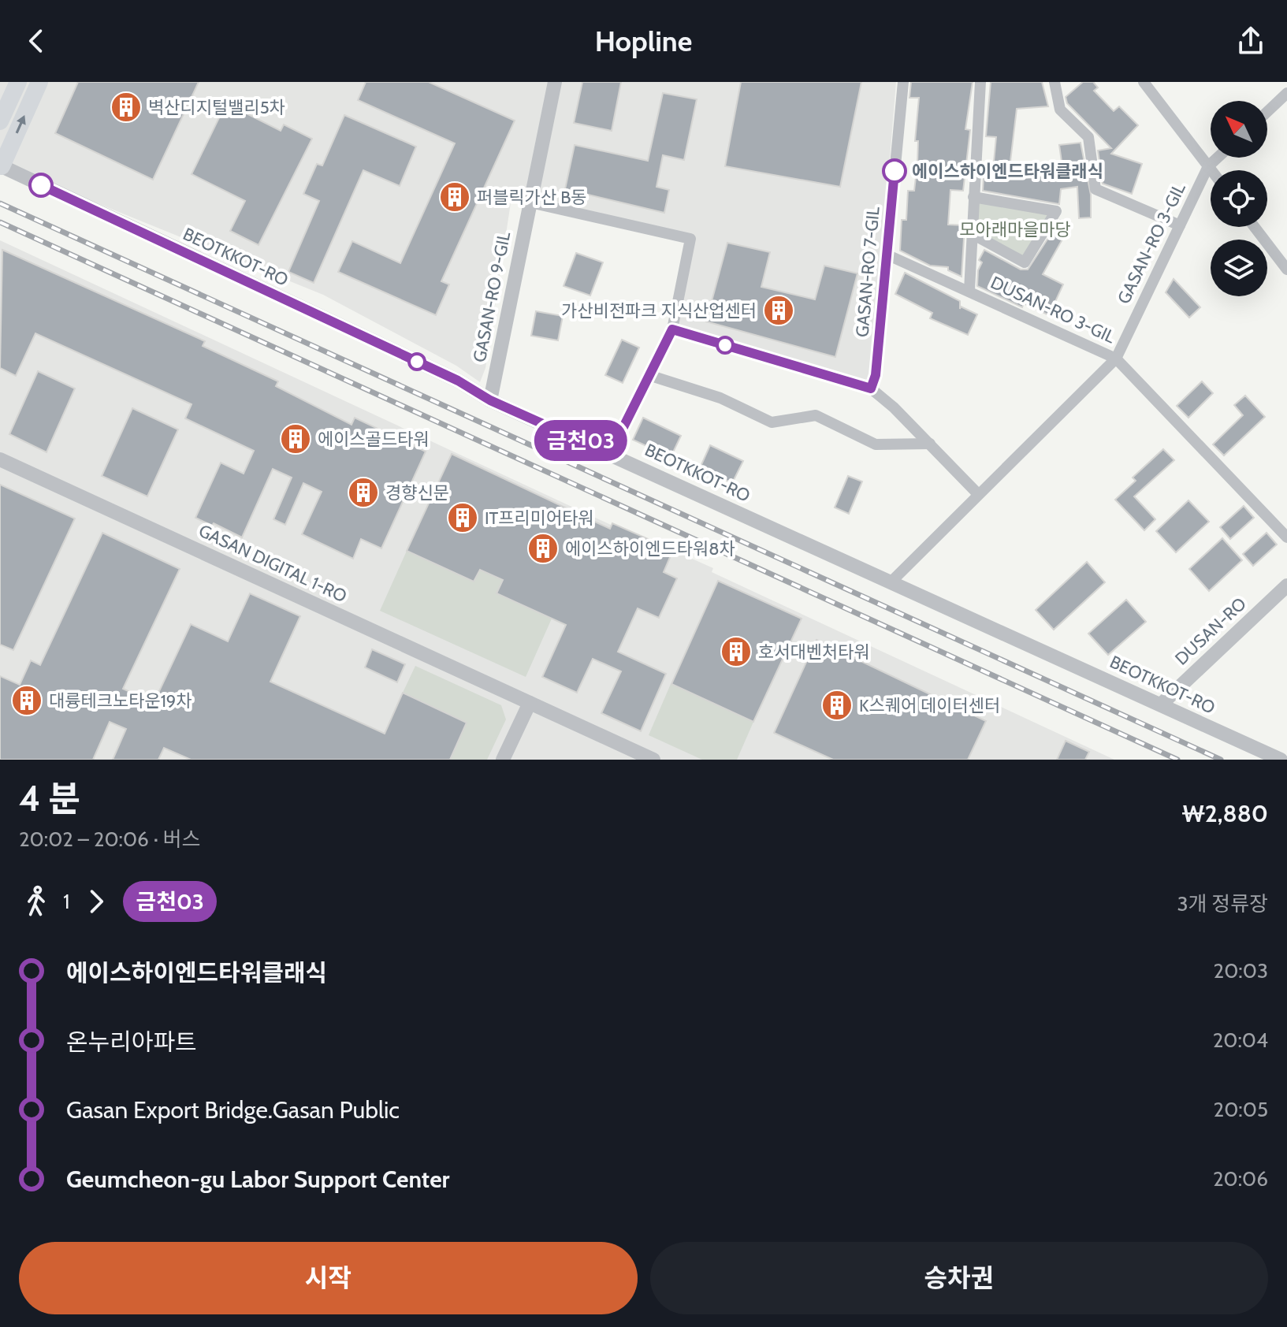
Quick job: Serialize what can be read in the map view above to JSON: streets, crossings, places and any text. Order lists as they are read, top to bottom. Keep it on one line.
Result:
{"streets":{"street":["GASAN-RO 3-GIL","BEOTKKOT-RO","GASAN-RO 7-GIL","GASAN-RO 9-GIL","DUSAN-RO 3-GIL","GASAN DIGITAL 1-RO","DUSAN-RO"]},"crossings":[["GASAN-RO 3-GIL","BEOTKKOT-RO"],["GASAN-RO 3-GIL","DUSAN-RO 3-GIL"],["BEOTKKOT-RO","GASAN-RO 9-GIL"],["BEOTKKOT-RO","DUSAN-RO"],["GASAN-RO 7-GIL","DUSAN-RO 3-GIL"]],"parks":["모아래마을마당"],"places":{"building":["벽산디지털밸리5차","퍼블릭가산 B동","가산비전파크 지식산업센터","에이스골드타워","경향신문","IT프리미어타워","에이스하이엔드타워8차","호서대벤처타워","대륭테크노타운19차","K스퀘어 데이터센터"],"other":["에이스하이엔드타워클래식"]},"lines":["bus line 금천03"],"north":"top left","page":{"header":"Hopline","on_map":"금천03","heading":["4 분","20:02 – 20:06 · 버스","₩2,880"],"legs":["1","금천03","3개 정류장"],"list":[{"name":"에이스하이엔드타워클래식","value":"20:03"},{"name":"온누리아파트","value":"20:04"},{"name":"Gasan Export Bridge.Gasan Public","value":"20:05"},{"name":"Geumcheon-gu Labor Support Center","value":"20:06"}],"buttons":["시작","승차권"]}}
